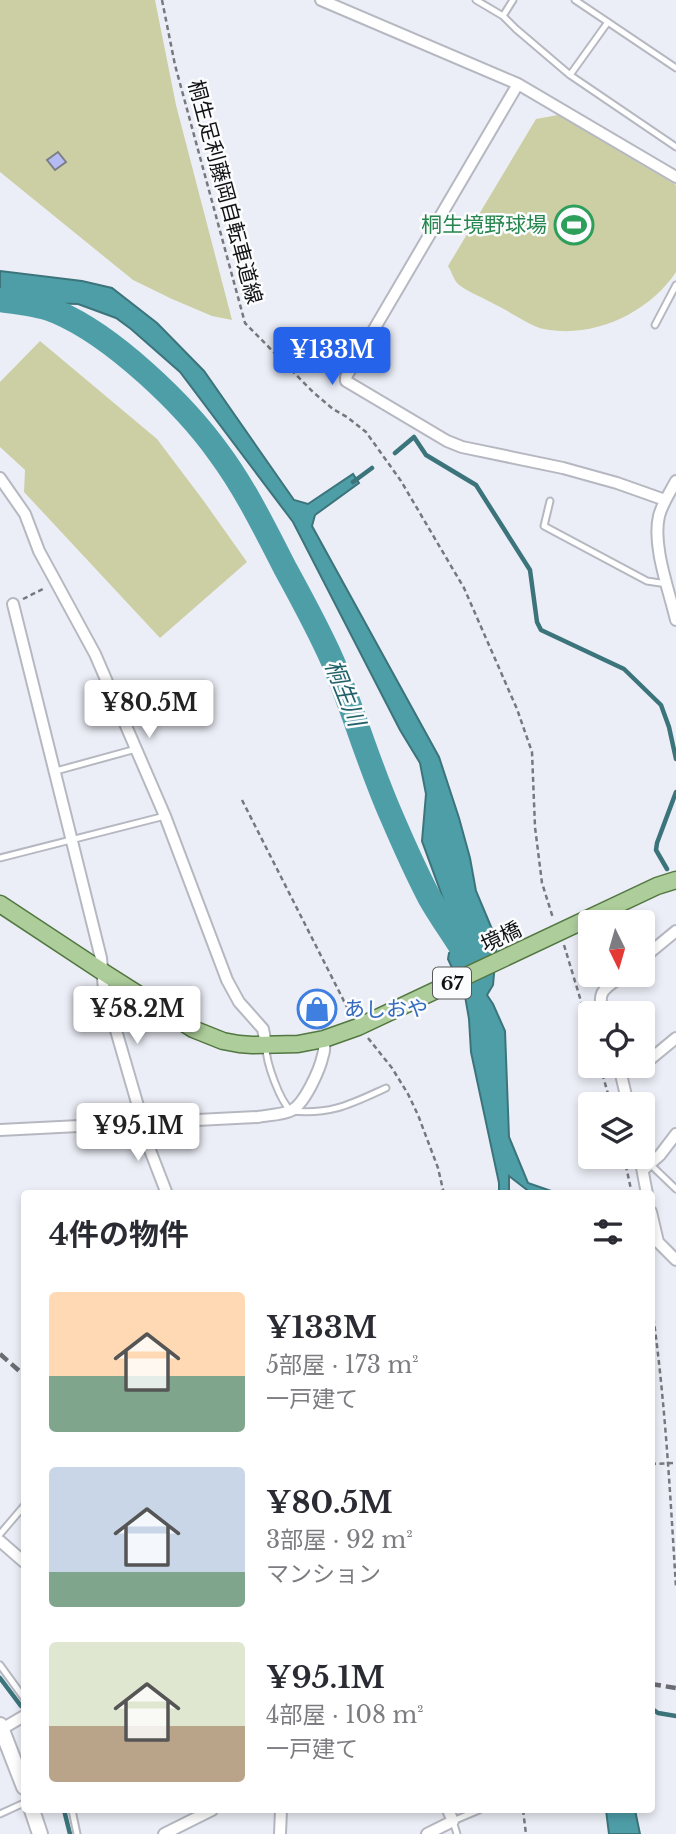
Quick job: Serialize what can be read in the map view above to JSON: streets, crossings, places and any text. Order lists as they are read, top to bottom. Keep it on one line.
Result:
{"streets":{"main road":["境橋","67"],"path":["桐生足利藤岡自転車道線"]},"crossings":[["境橋","67"]],"water":["桐生川"],"places":{"sports":["桐生境野球場"],"shop":["あしおや"]},"north":"bottom","page":{"price":["¥133M","¥80.5M","¥58.2M","¥95.1M"],"heading":"4件の物件","list":[{"name":"¥133M","note":"5部屋 · 173 m² · 一戸建て"},{"name":"¥80.5M","note":"3部屋 · 92 m² · マンション"},{"name":"¥95.1M","note":"4部屋 · 108 m² · 一戸建て"}]}}
